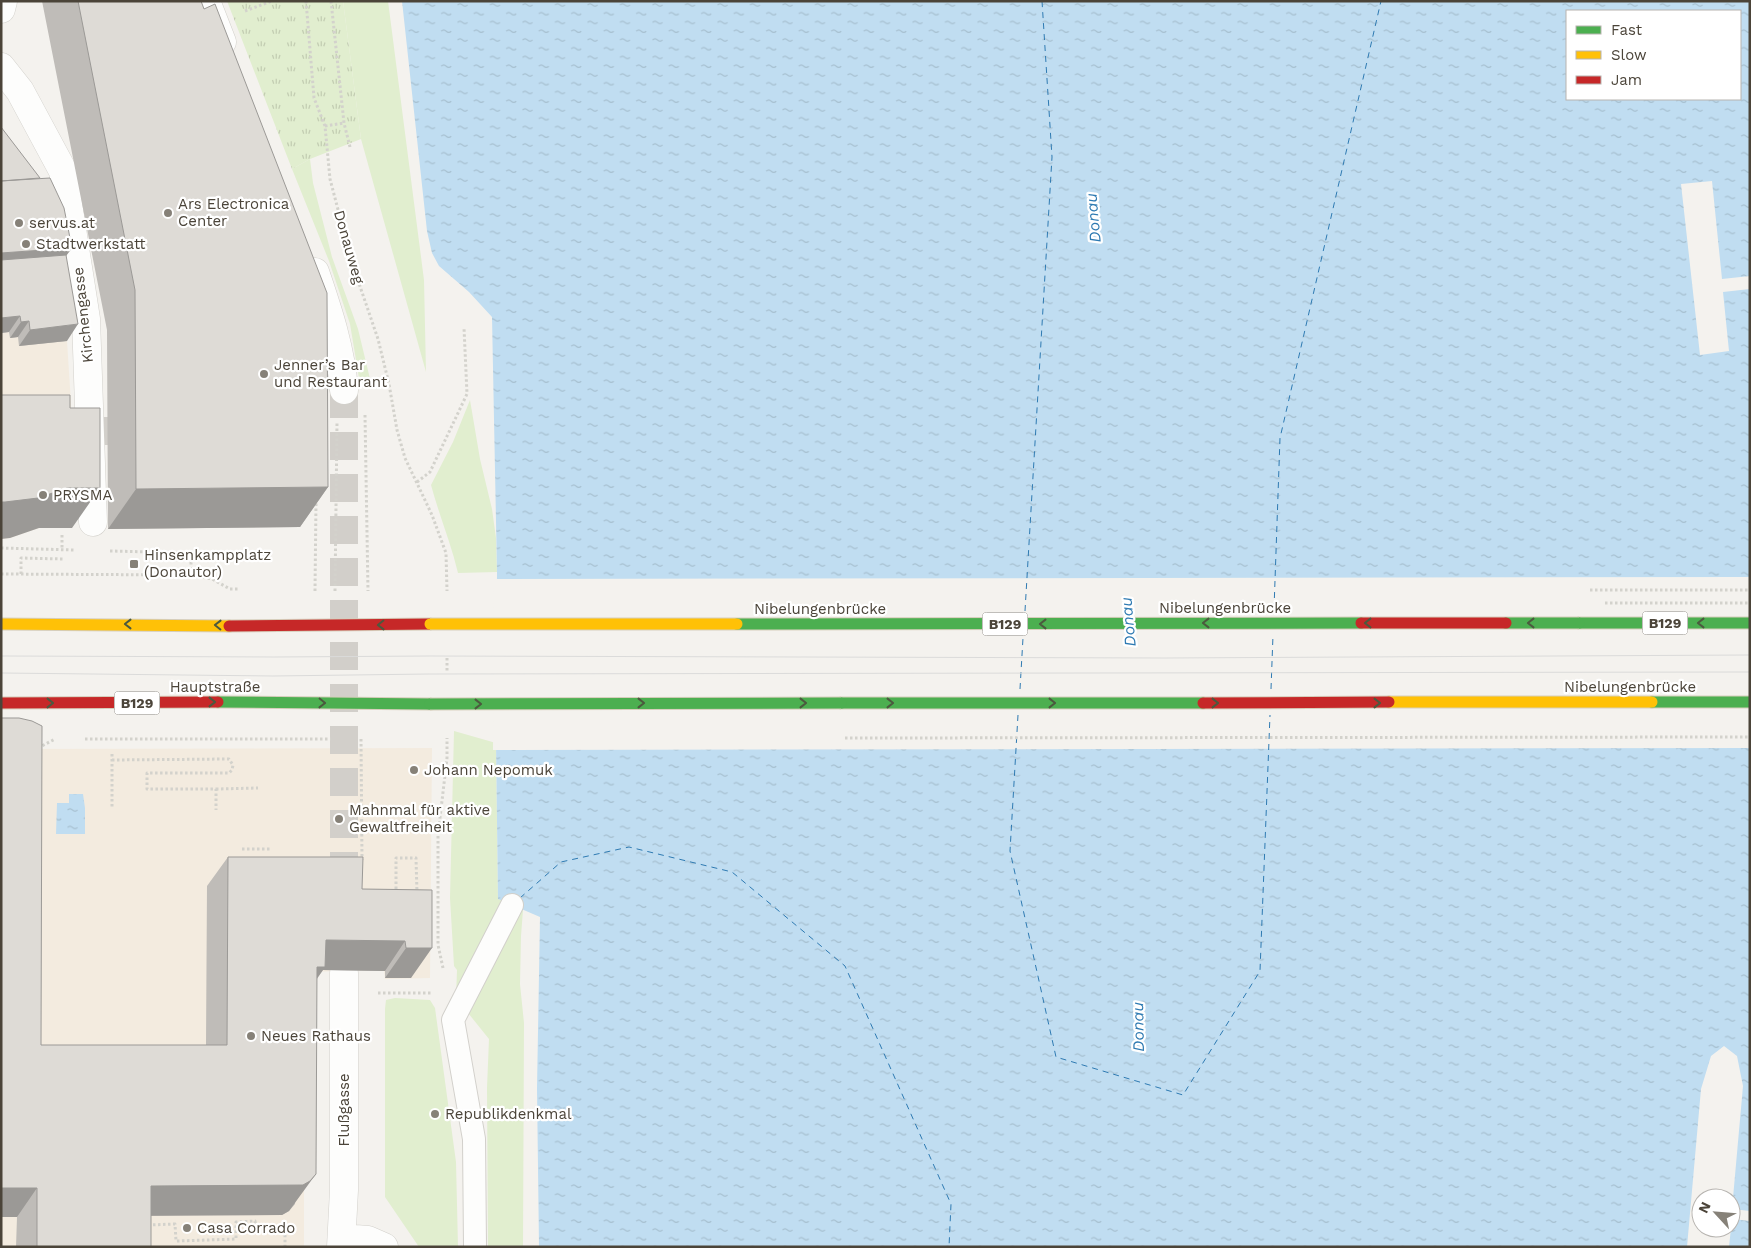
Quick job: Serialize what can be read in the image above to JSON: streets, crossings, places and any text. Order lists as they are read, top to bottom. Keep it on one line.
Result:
{"streets":{"main road":["Nibelungenbrücke","B129","Hauptstraße"],"street":["Kirchengasse","Flußgasse"],"path":["Donauweg"]},"crossings":[["Nibelungenbrücke","Hauptstraße"]],"one_way":["Hauptstraße"],"water":["Donau"],"places":{"other":["Ars Electronica Center","servus.at","Stadtwerkstatt","Jenner’s Bar und Restaurant","PRYSMA","Johann Nepomuk","Mahnmal für aktive Gewaltfreiheit","Neues Rathaus","Republikdenkmal","Casa Corrado"],"transit":["Hinsenkampplatz (Donautor)"]},"legend":["Fast","Slow","Jam"],"north":"top left"}
